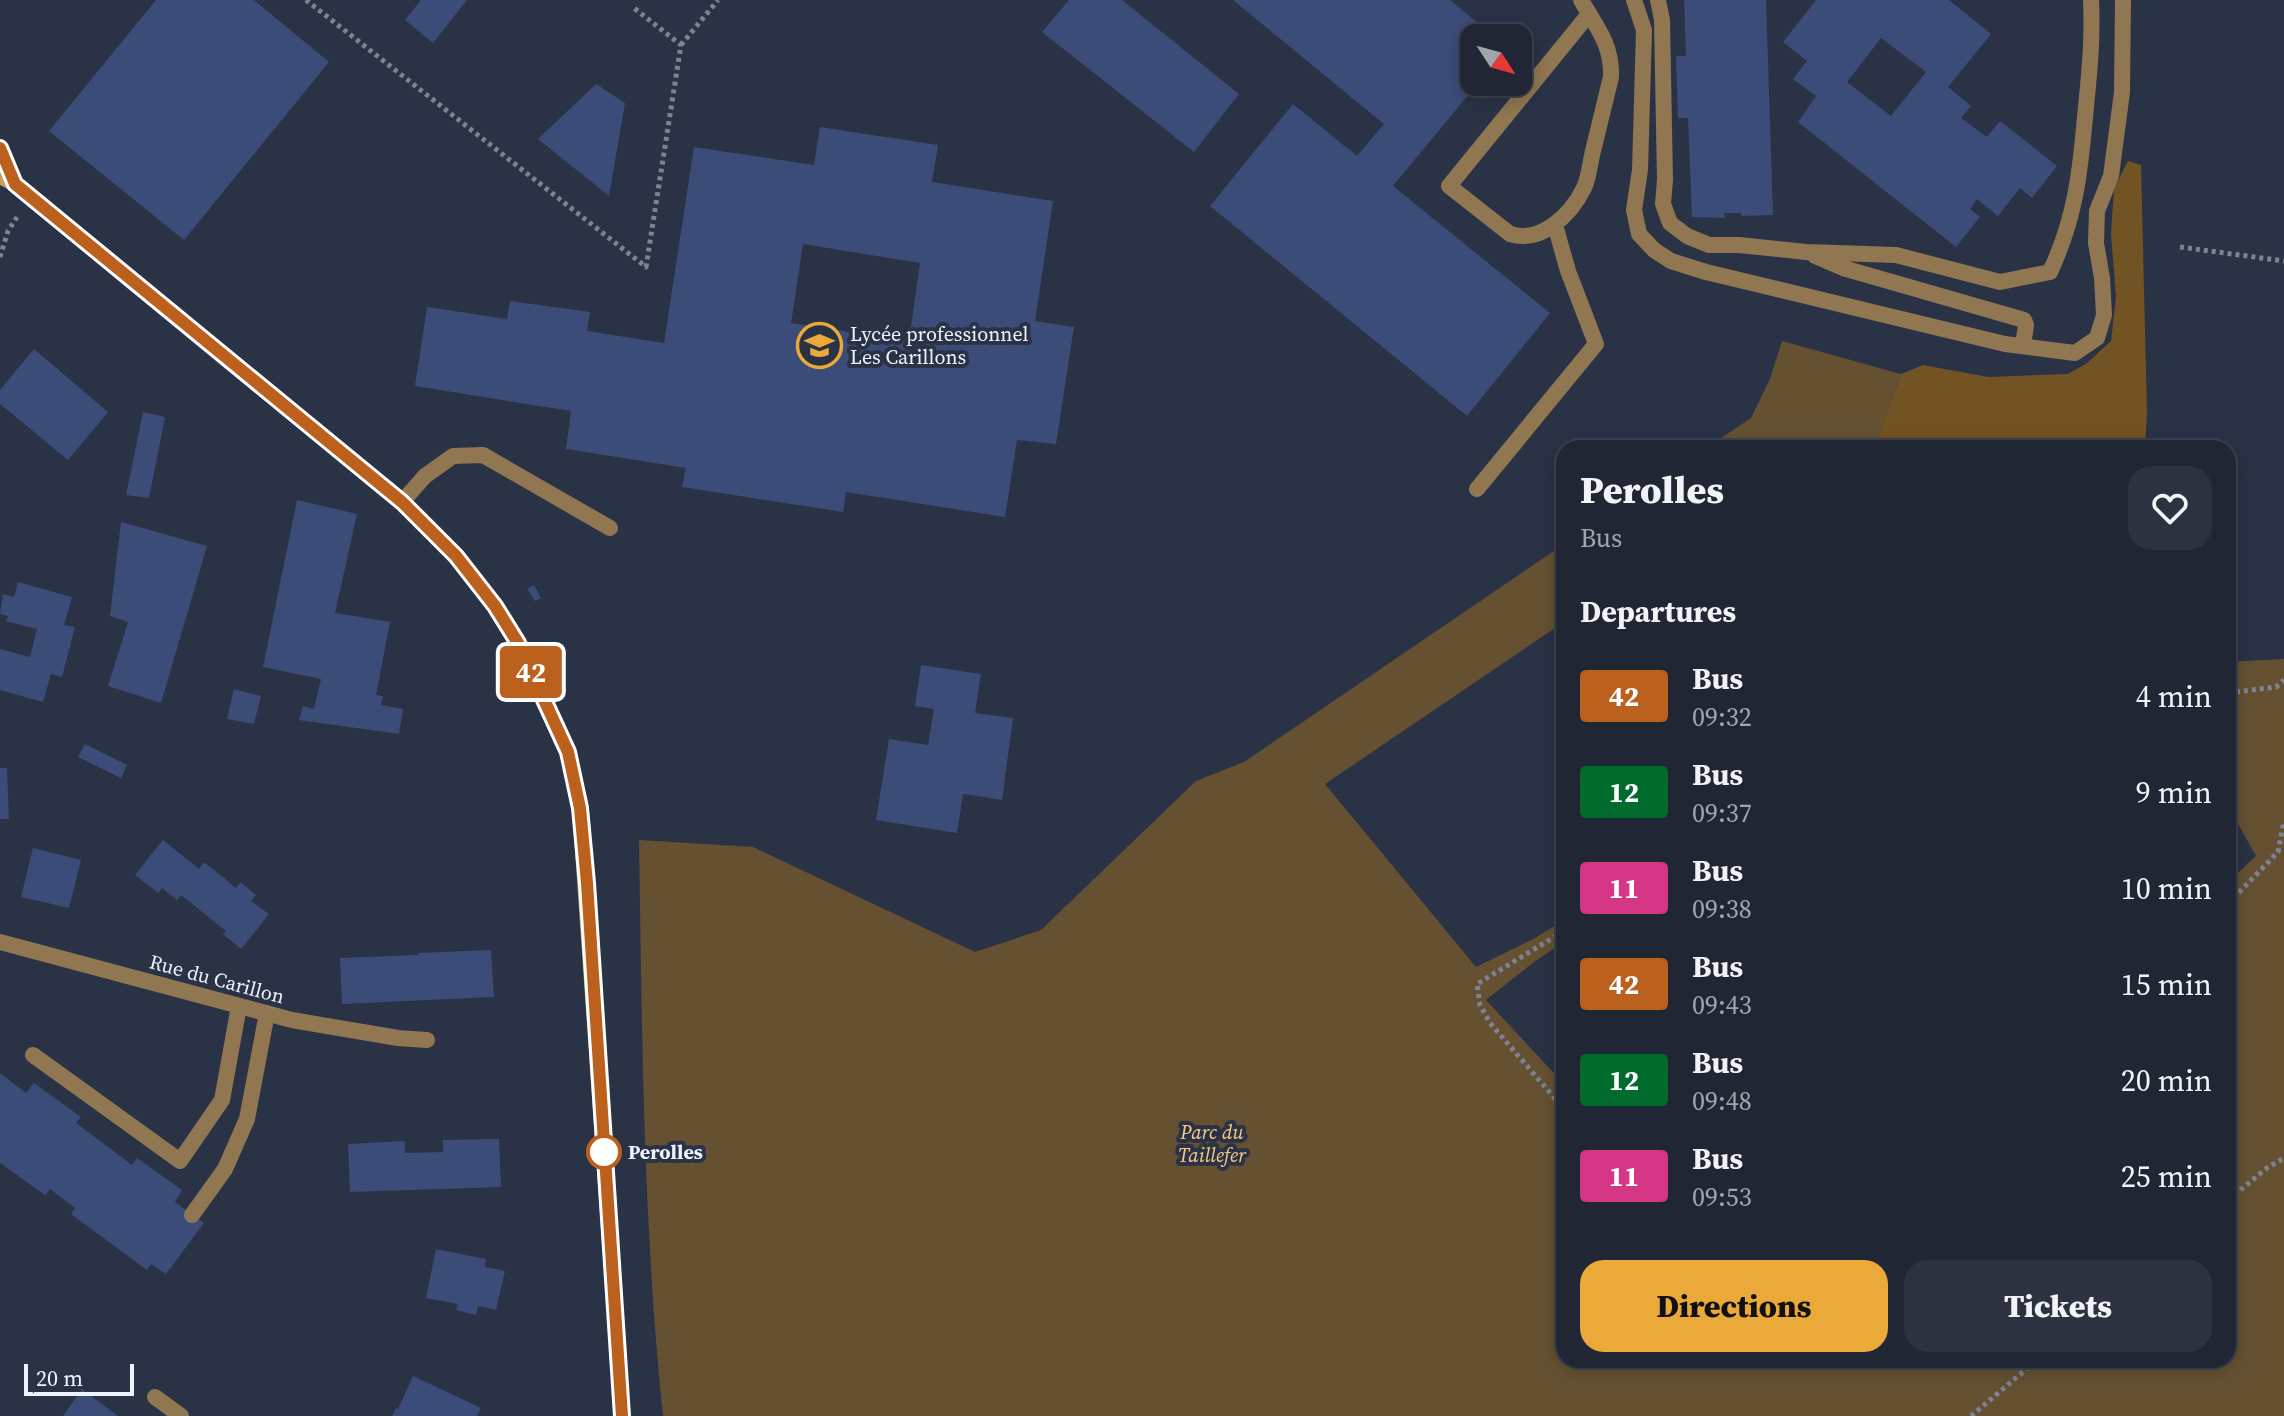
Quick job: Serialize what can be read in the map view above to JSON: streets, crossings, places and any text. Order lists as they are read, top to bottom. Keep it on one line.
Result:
{"streets":{"street":["Rue du Carillon"]},"parks":["Parc du Taillefer"],"places":{"school or university":["Lycée professionnel Les Carillons"],"other":["Perolles"]},"lines":["bus line 42"],"scale_bar":"20 m","north":"bottom right","page":{"on_map":"42","heading":[["Perolles","Bus"],"Departures"],"list":[{"mark":"42","name":"Bus","note":"09:32","value":"4 min"},{"mark":"12","name":"Bus","note":"09:37","value":"9 min"},{"mark":"11","name":"Bus","note":"09:38","value":"10 min"},{"mark":"42","name":"Bus","note":"09:43","value":"15 min"},{"mark":"12","name":"Bus","note":"09:48","value":"20 min"},{"mark":"11","name":"Bus","note":"09:53","value":"25 min"}],"buttons":["Directions","Tickets"],"scale":"20 m"}}
